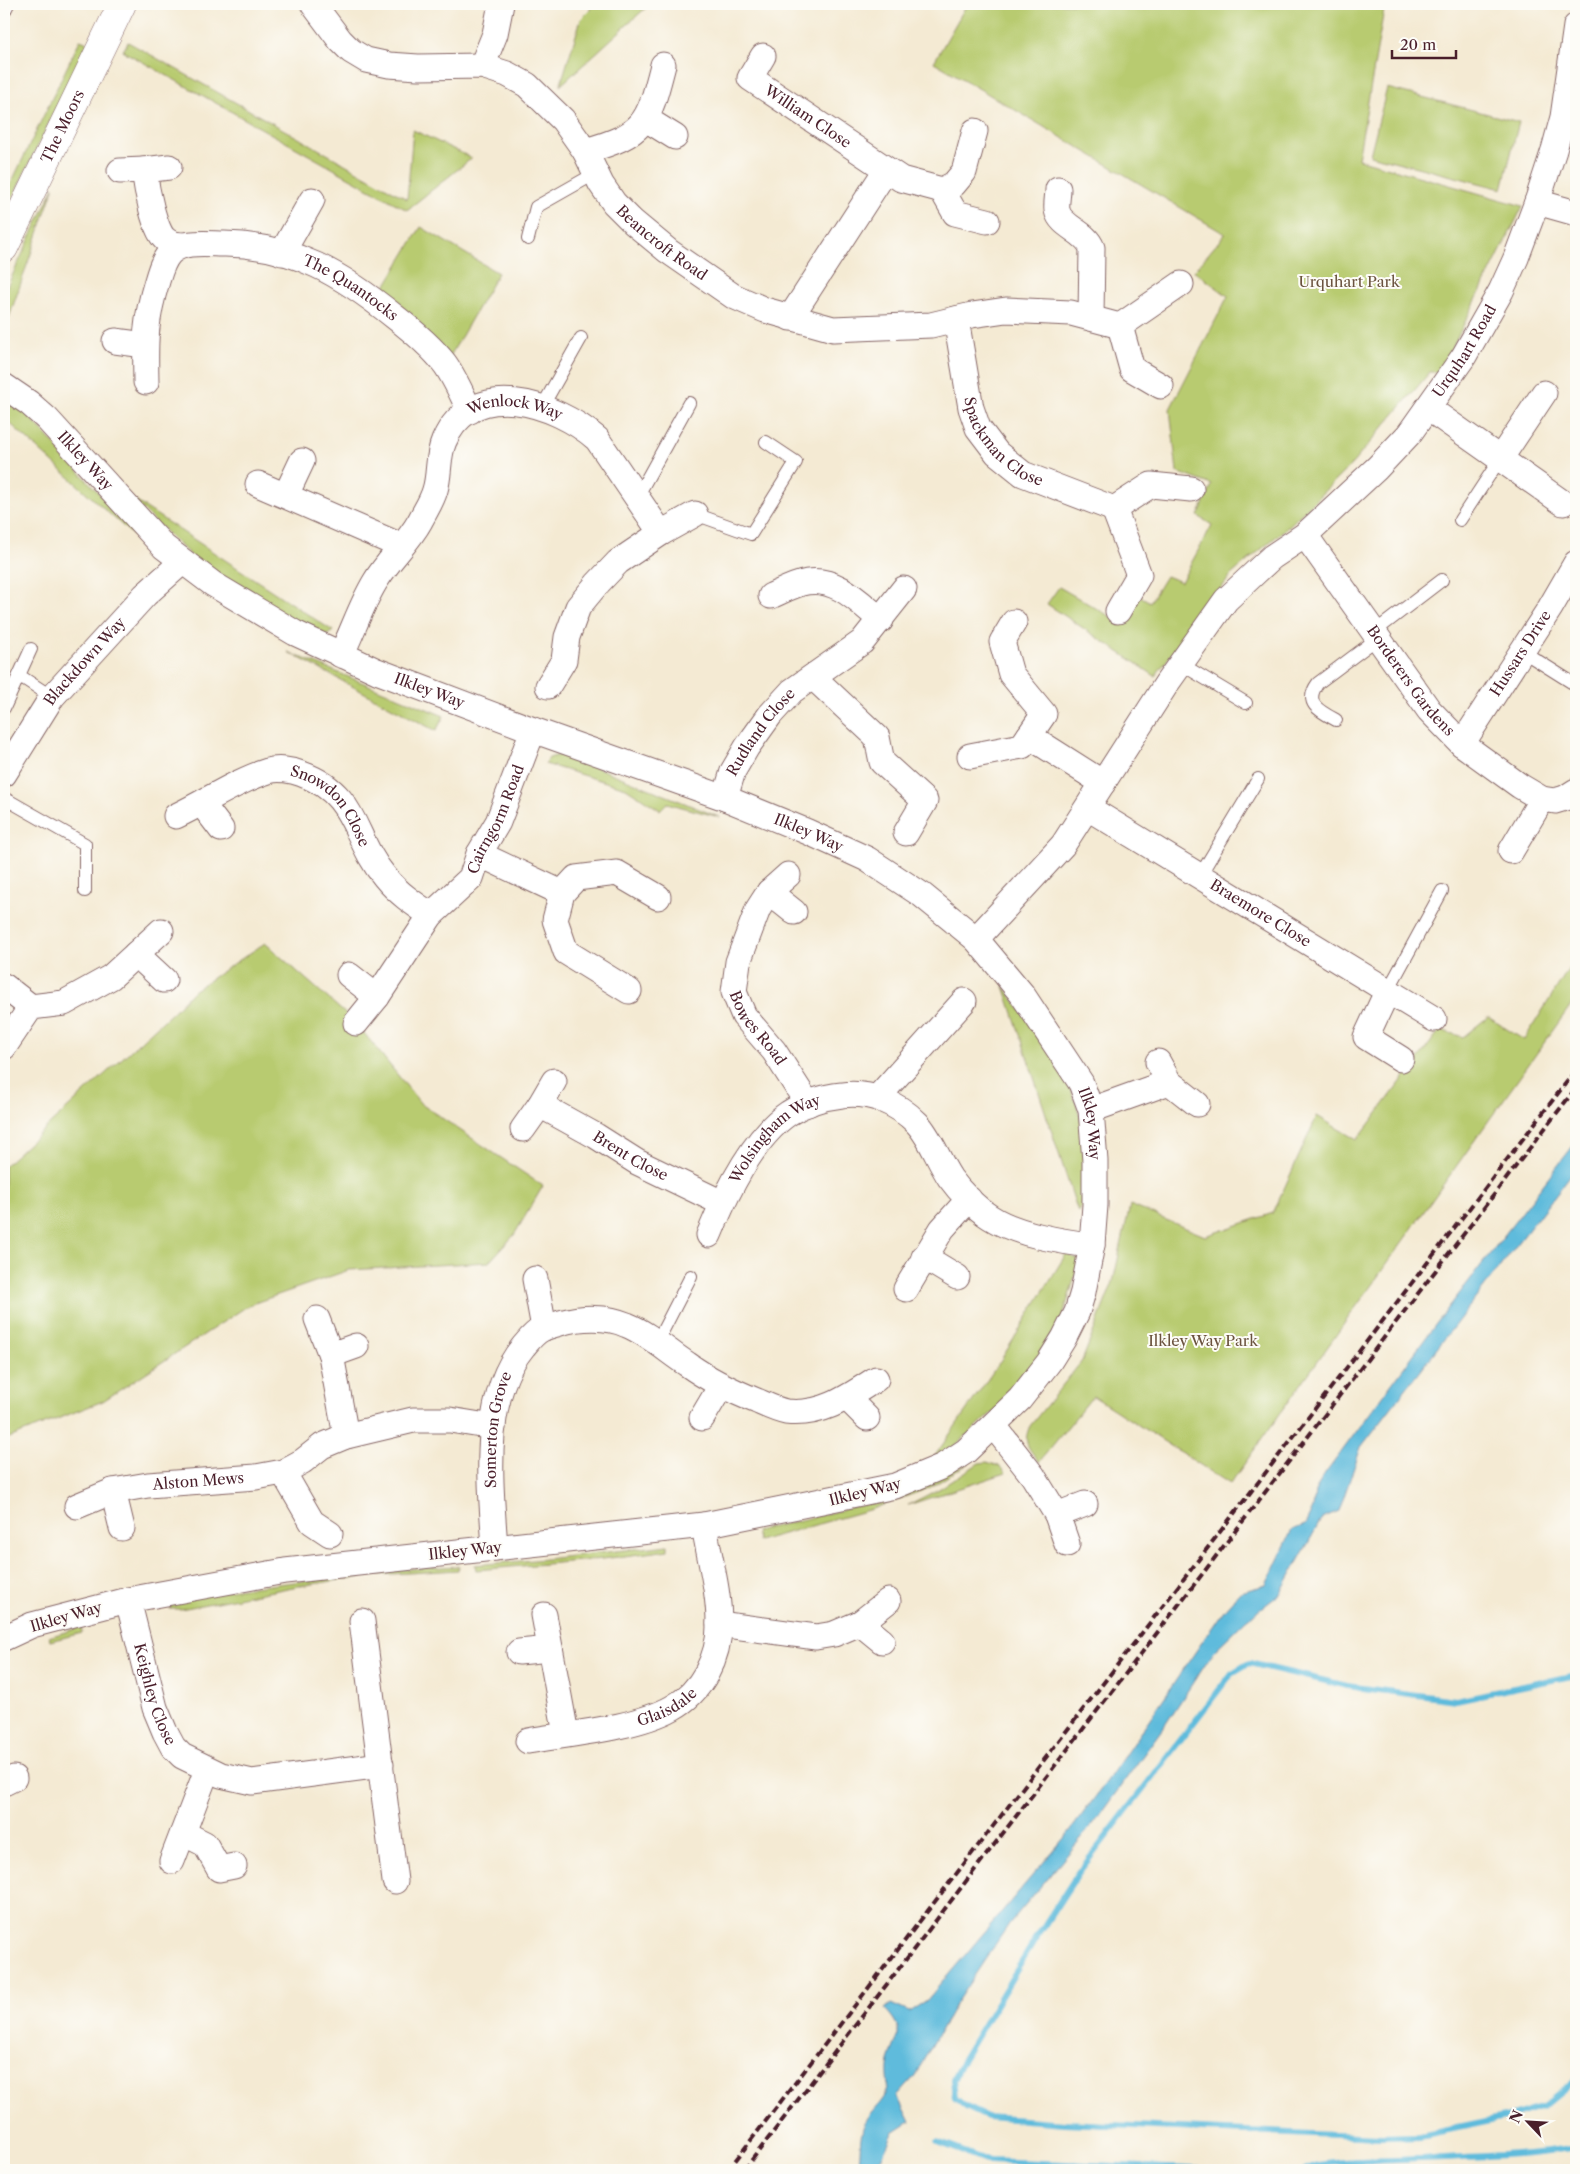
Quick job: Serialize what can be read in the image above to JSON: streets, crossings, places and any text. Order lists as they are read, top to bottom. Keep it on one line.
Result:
{"streets":{"street":["William Close","The Moors","Beancroft Road","The Quantocks","Urquhart Road","Wenlock Way","Spackman Close","Ilkley Way","Hussars Drive","Blackdown Way","Borderers Gardens","Rudland Close","Snowdon Close","Cairngorm Road","Braemore Close","Bowes Road","Wolsingham Way","Brent Close","Somerton Grove","Alston Mews","Keighley Close","Glaisdale"]},"crossings":[["Beancroft Road","Spackman Close"],["The Quantocks","Wenlock Way"],["Urquhart Road","Borderers Gardens"],["Wenlock Way","Ilkley Way"],["Ilkley Way","Blackdown Way"],["Ilkley Way","Rudland Close"],["Ilkley Way","Cairngorm Road"],["Ilkley Way","Wolsingham Way"],["Ilkley Way","Somerton Grove"],["Ilkley Way","Keighley Close"],["Ilkley Way","Glaisdale"],["Hussars Drive","Borderers Gardens"],["Snowdon Close","Cairngorm Road"],["Bowes Road","Wolsingham Way"],["Wolsingham Way","Brent Close"],["Somerton Grove","Alston Mews"]],"parks":["Urquhart Park","Ilkley Way Park"],"scale_bar":"20 m","north":"top left"}
